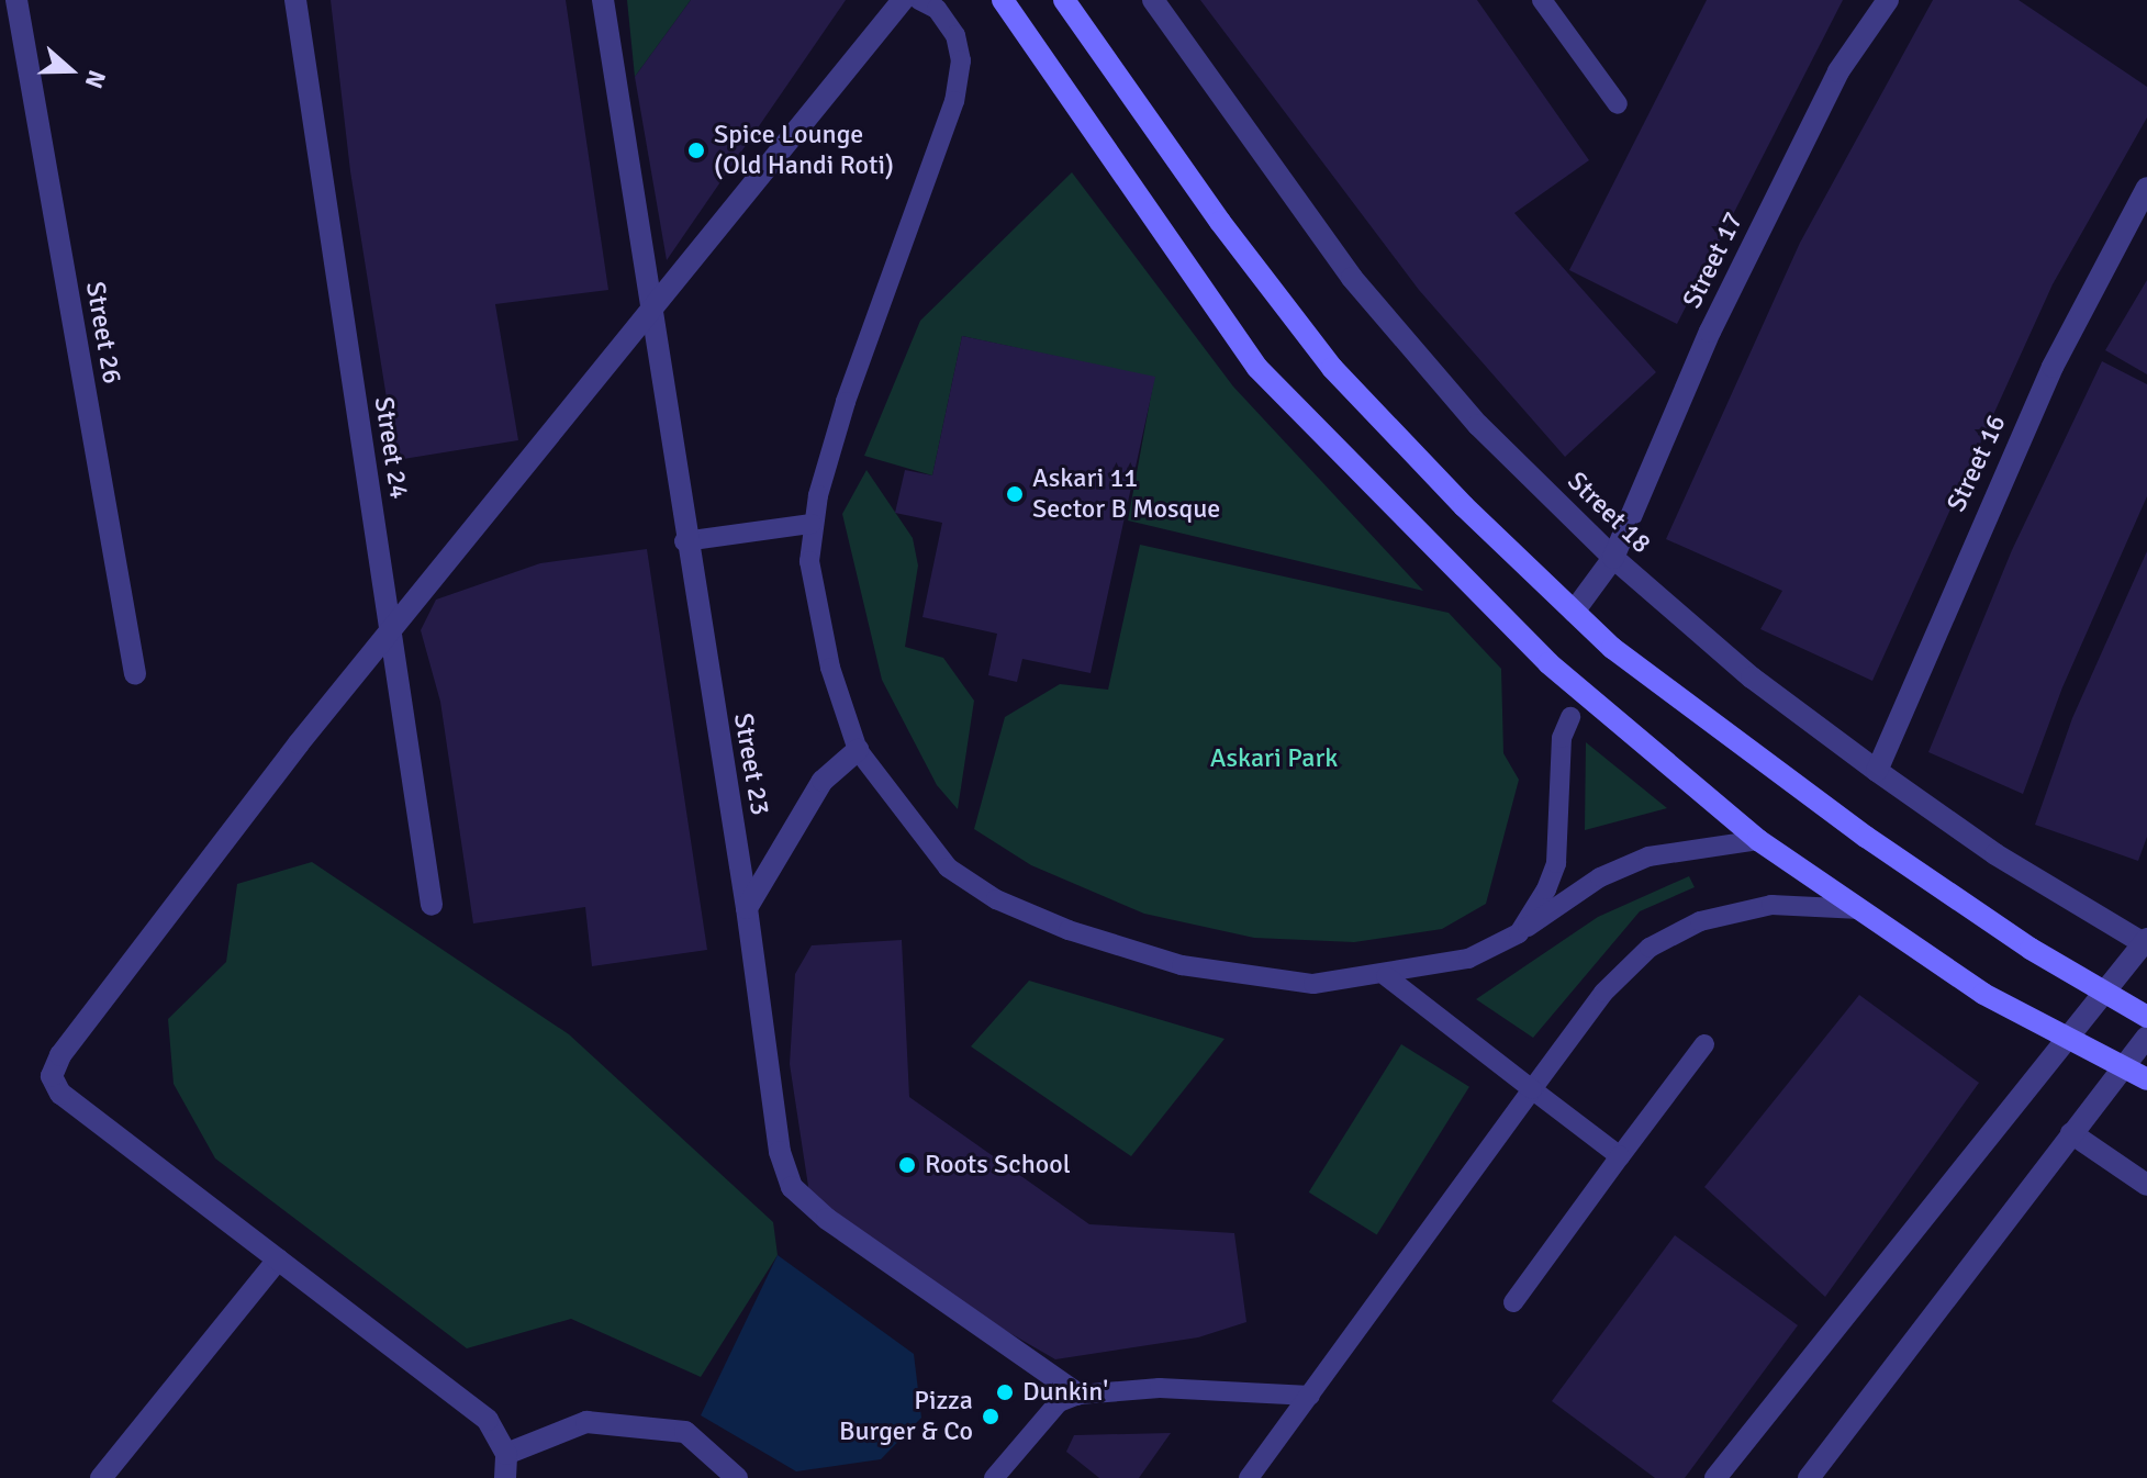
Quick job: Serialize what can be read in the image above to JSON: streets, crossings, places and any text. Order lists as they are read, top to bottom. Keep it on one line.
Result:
{"streets":{"street":["Street 17","Street 26","Street 24","Street 16","Street 18","Street 23"]},"crossings":[["Street 17","Street 18"],["Street 16","Street 18"]],"parks":["Askari Park"],"places":["Spice Lounge (Old Handi Roti)","Askari 11 Sector B Mosque","Roots School","Dunkin'","Pizza Burger & Co"],"north":"right"}
